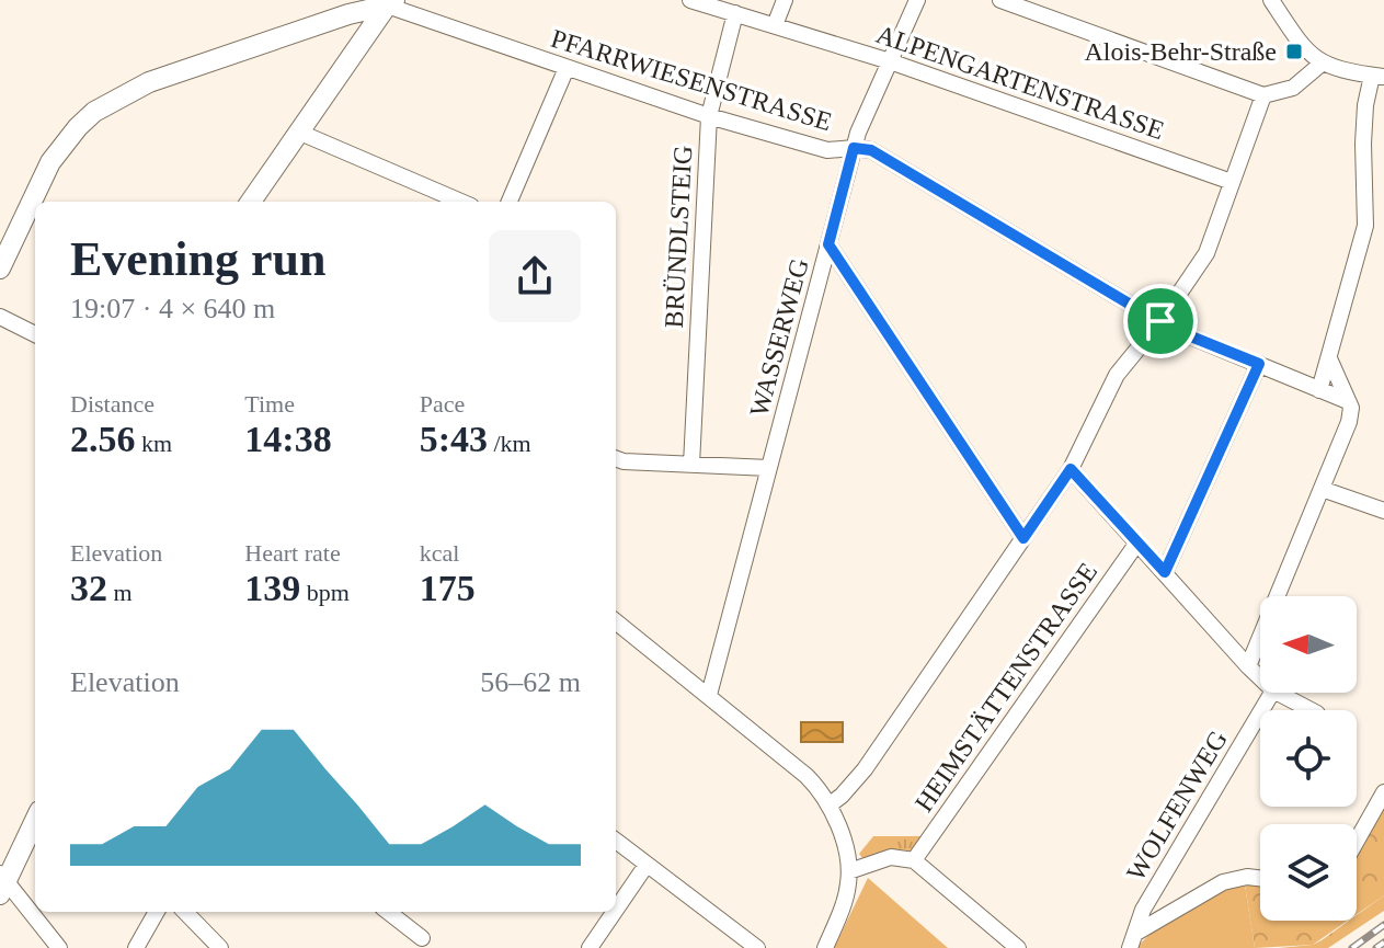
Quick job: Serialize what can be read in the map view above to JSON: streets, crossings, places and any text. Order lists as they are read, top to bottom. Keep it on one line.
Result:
{"streets":{"street":["PFARRWIESENSTRASSE","ALPENGARTENSTRASSE","BRÜNDLSTEIG","WASSERWEG","HEIMSTÄTTENSTRASSE","WOLFENWEG"]},"crossings":[["PFARRWIESENSTRASSE","BRÜNDLSTEIG"],["PFARRWIESENSTRASSE","WASSERWEG"],["ALPENGARTENSTRASSE","BRÜNDLSTEIG"],["ALPENGARTENSTRASSE","WASSERWEG"]],"places":{"transit":["Alois-Behr-Straße"]},"north":"left","page":{"heading":["Evening run","19:07 · 4 × 640 m"],"stats":[["Distance","2.56 km"],["Time","14:38"],["Pace","5:43 /km"],["Elevation","32 m"],["Heart rate","139 bpm"],["kcal","175"]],"chart":["Elevation","56–62 m"]}}
